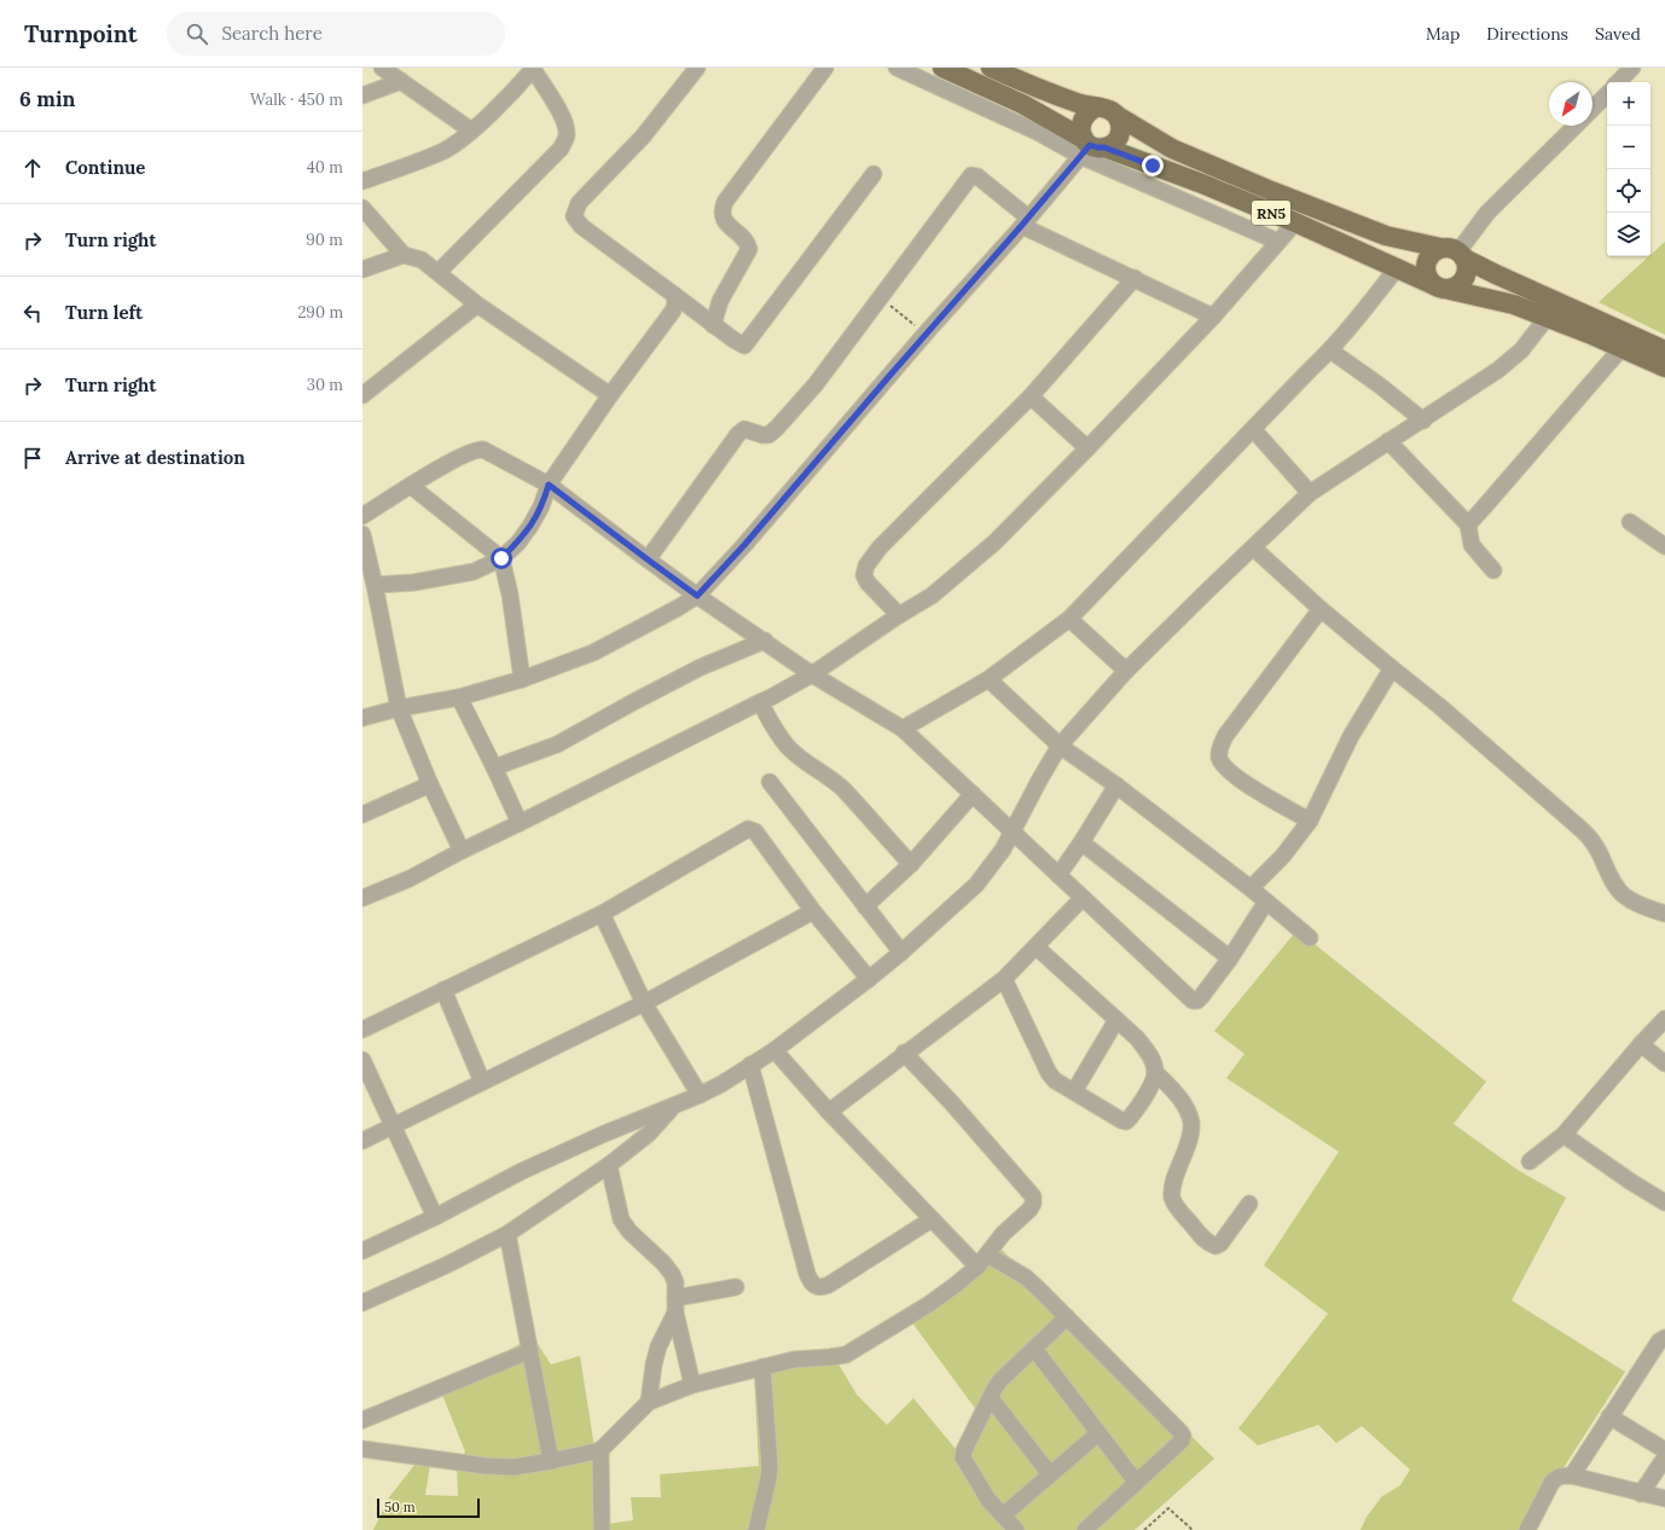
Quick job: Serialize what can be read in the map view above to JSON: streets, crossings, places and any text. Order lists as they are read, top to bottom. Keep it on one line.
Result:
{"streets":{"main road":["RN5"]},"scale_bar":"50 m","north":"bottom left","page":{"header":"Turnpoint","search":"Search here","nav":["Map","Directions","Saved"],"heading":["6 min","Walk · 450 m"],"map_buttons":["+","−"],"list":[["Continue","40 m"],["Turn right","90 m"],["Turn left","290 m"],["Turn right","30 m"],"Arrive at destination"],"scale":"50 m"}}
